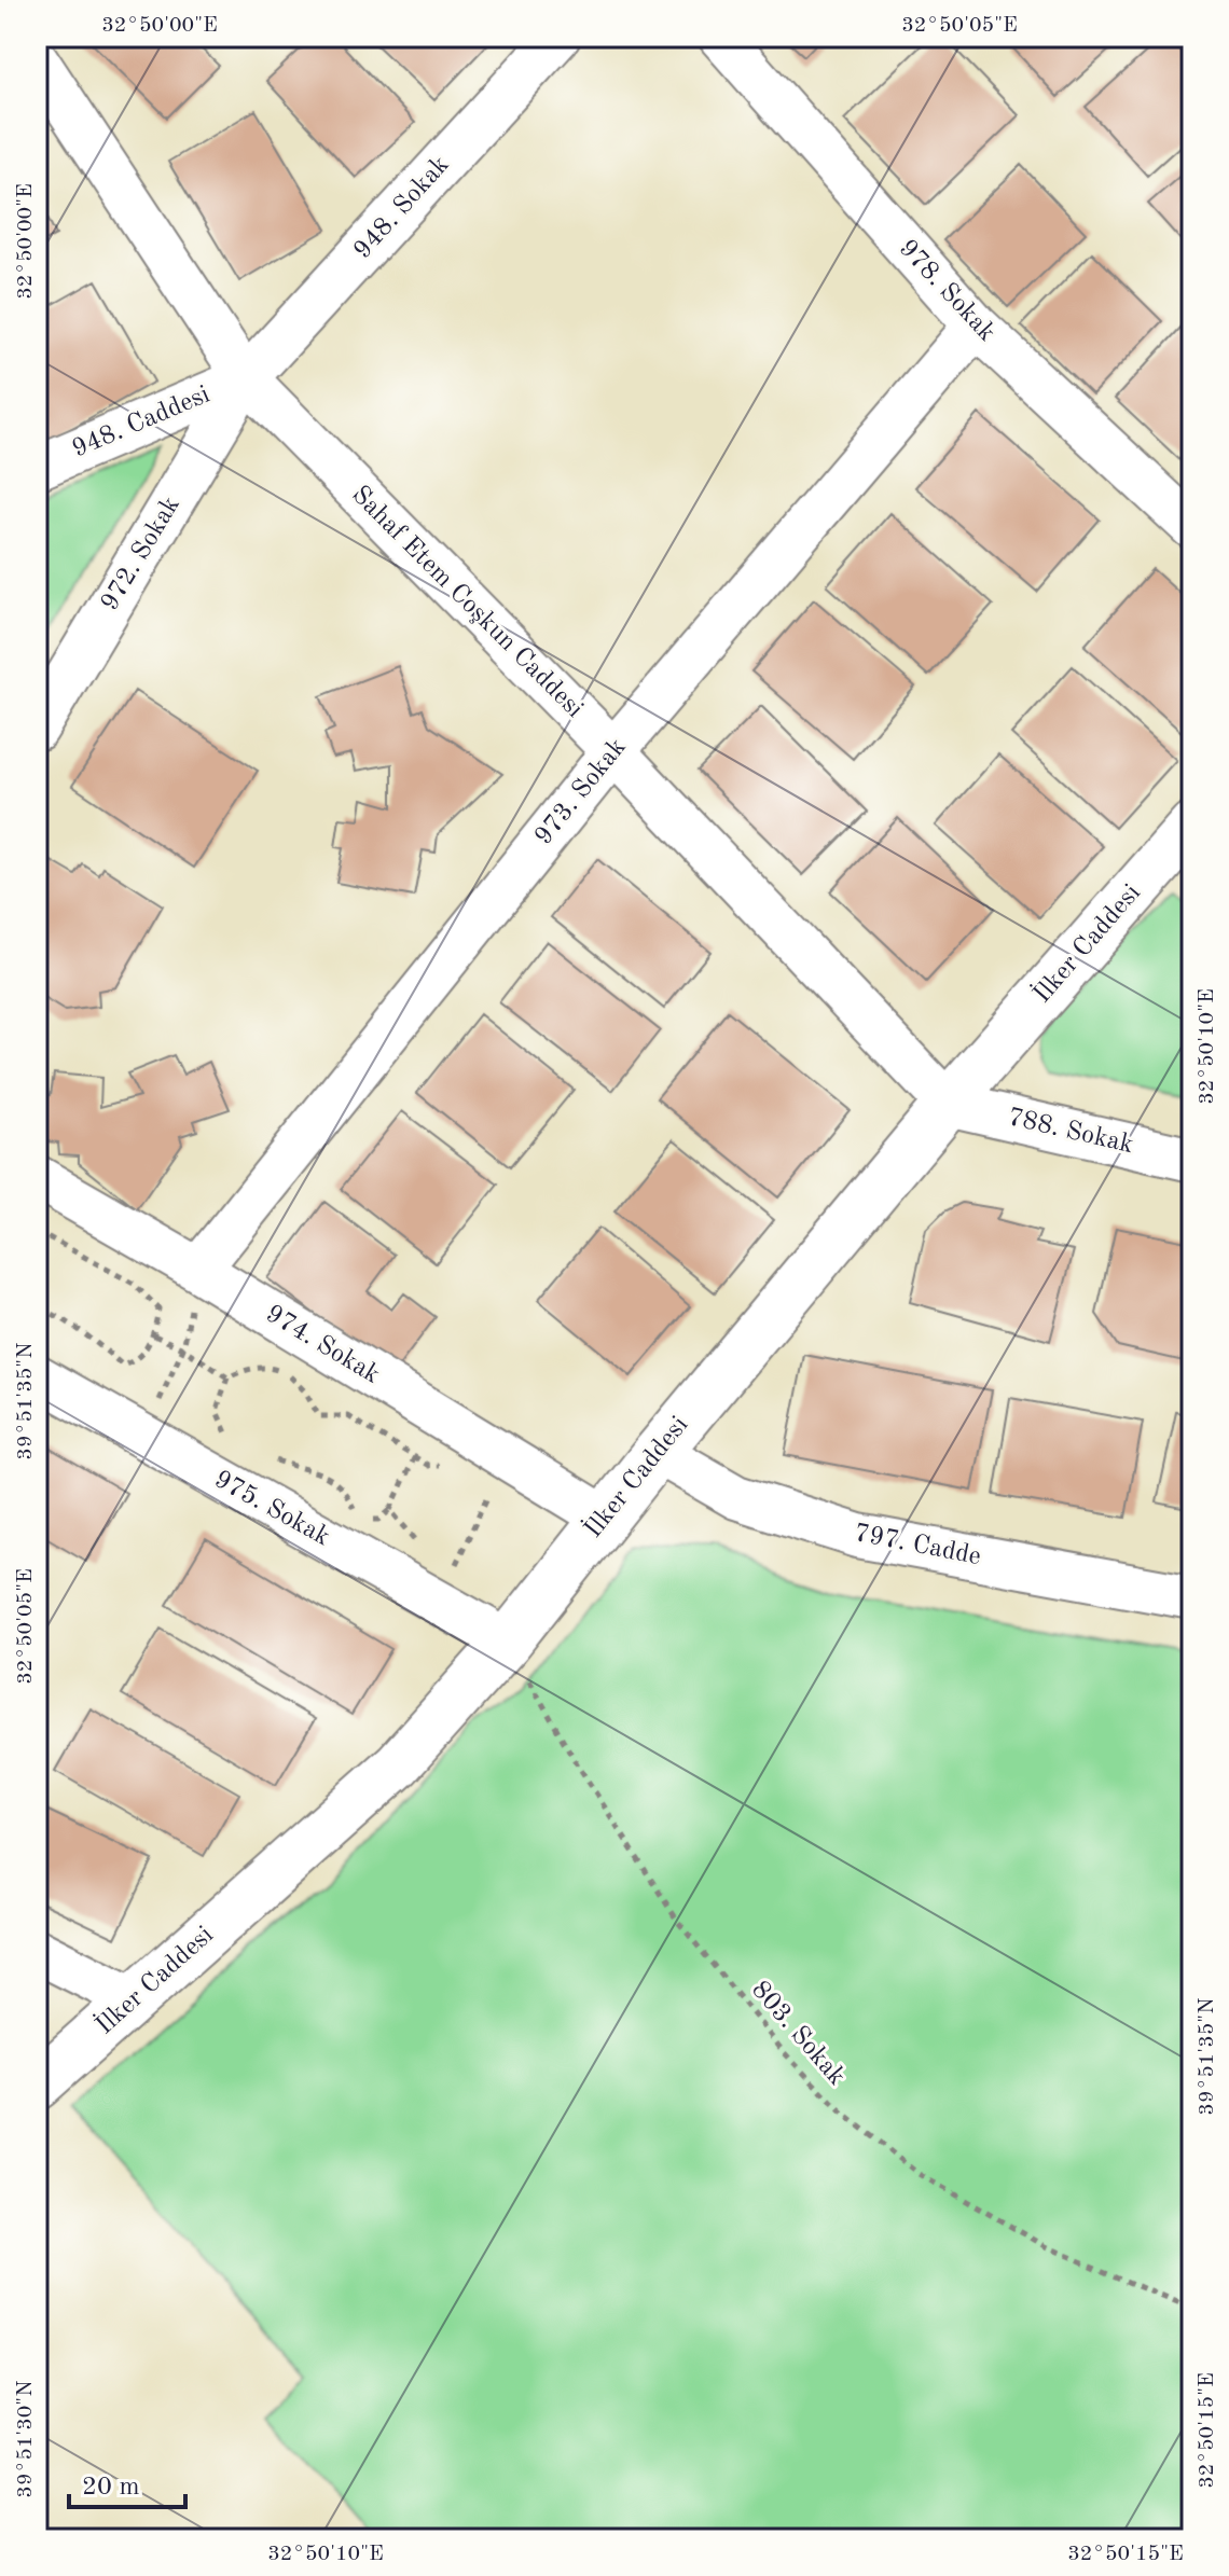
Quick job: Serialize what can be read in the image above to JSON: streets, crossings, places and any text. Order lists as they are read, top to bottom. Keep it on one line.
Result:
{"streets":{"main road":["İlker Caddesi"],"street":["948. Sokak","978. Sokak","948. Caddesi","972. Sokak","Sahaf Etem Coşkun Caddesi","973. Sokak","788. Sokak","974. Sokak","975. Sokak","797. Cadde"],"path":["803. Sokak"]},"crossings":[["948. Sokak","948. Caddesi"],["948. Sokak","972. Sokak"],["948. Sokak","Sahaf Etem Coşkun Caddesi"],["978. Sokak","973. Sokak"],["948. Caddesi","972. Sokak"],["948. Caddesi","Sahaf Etem Coşkun Caddesi"],["972. Sokak","Sahaf Etem Coşkun Caddesi"],["Sahaf Etem Coşkun Caddesi","973. Sokak"],["Sahaf Etem Coşkun Caddesi","İlker Caddesi"],["Sahaf Etem Coşkun Caddesi","788. Sokak"],["973. Sokak","974. Sokak"],["İlker Caddesi","788. Sokak"],["İlker Caddesi","974. Sokak"],["İlker Caddesi","975. Sokak"],["İlker Caddesi","797. Cadde"],["İlker Caddesi","803. Sokak"],["975. Sokak","803. Sokak"]],"scale_bar":"20 m","coordinates":["32°50'00\"E","32°50'05\"E","32°50'10\"E","39°51'35\"N","32°50'15\"E","39°51'30\"N"]}
